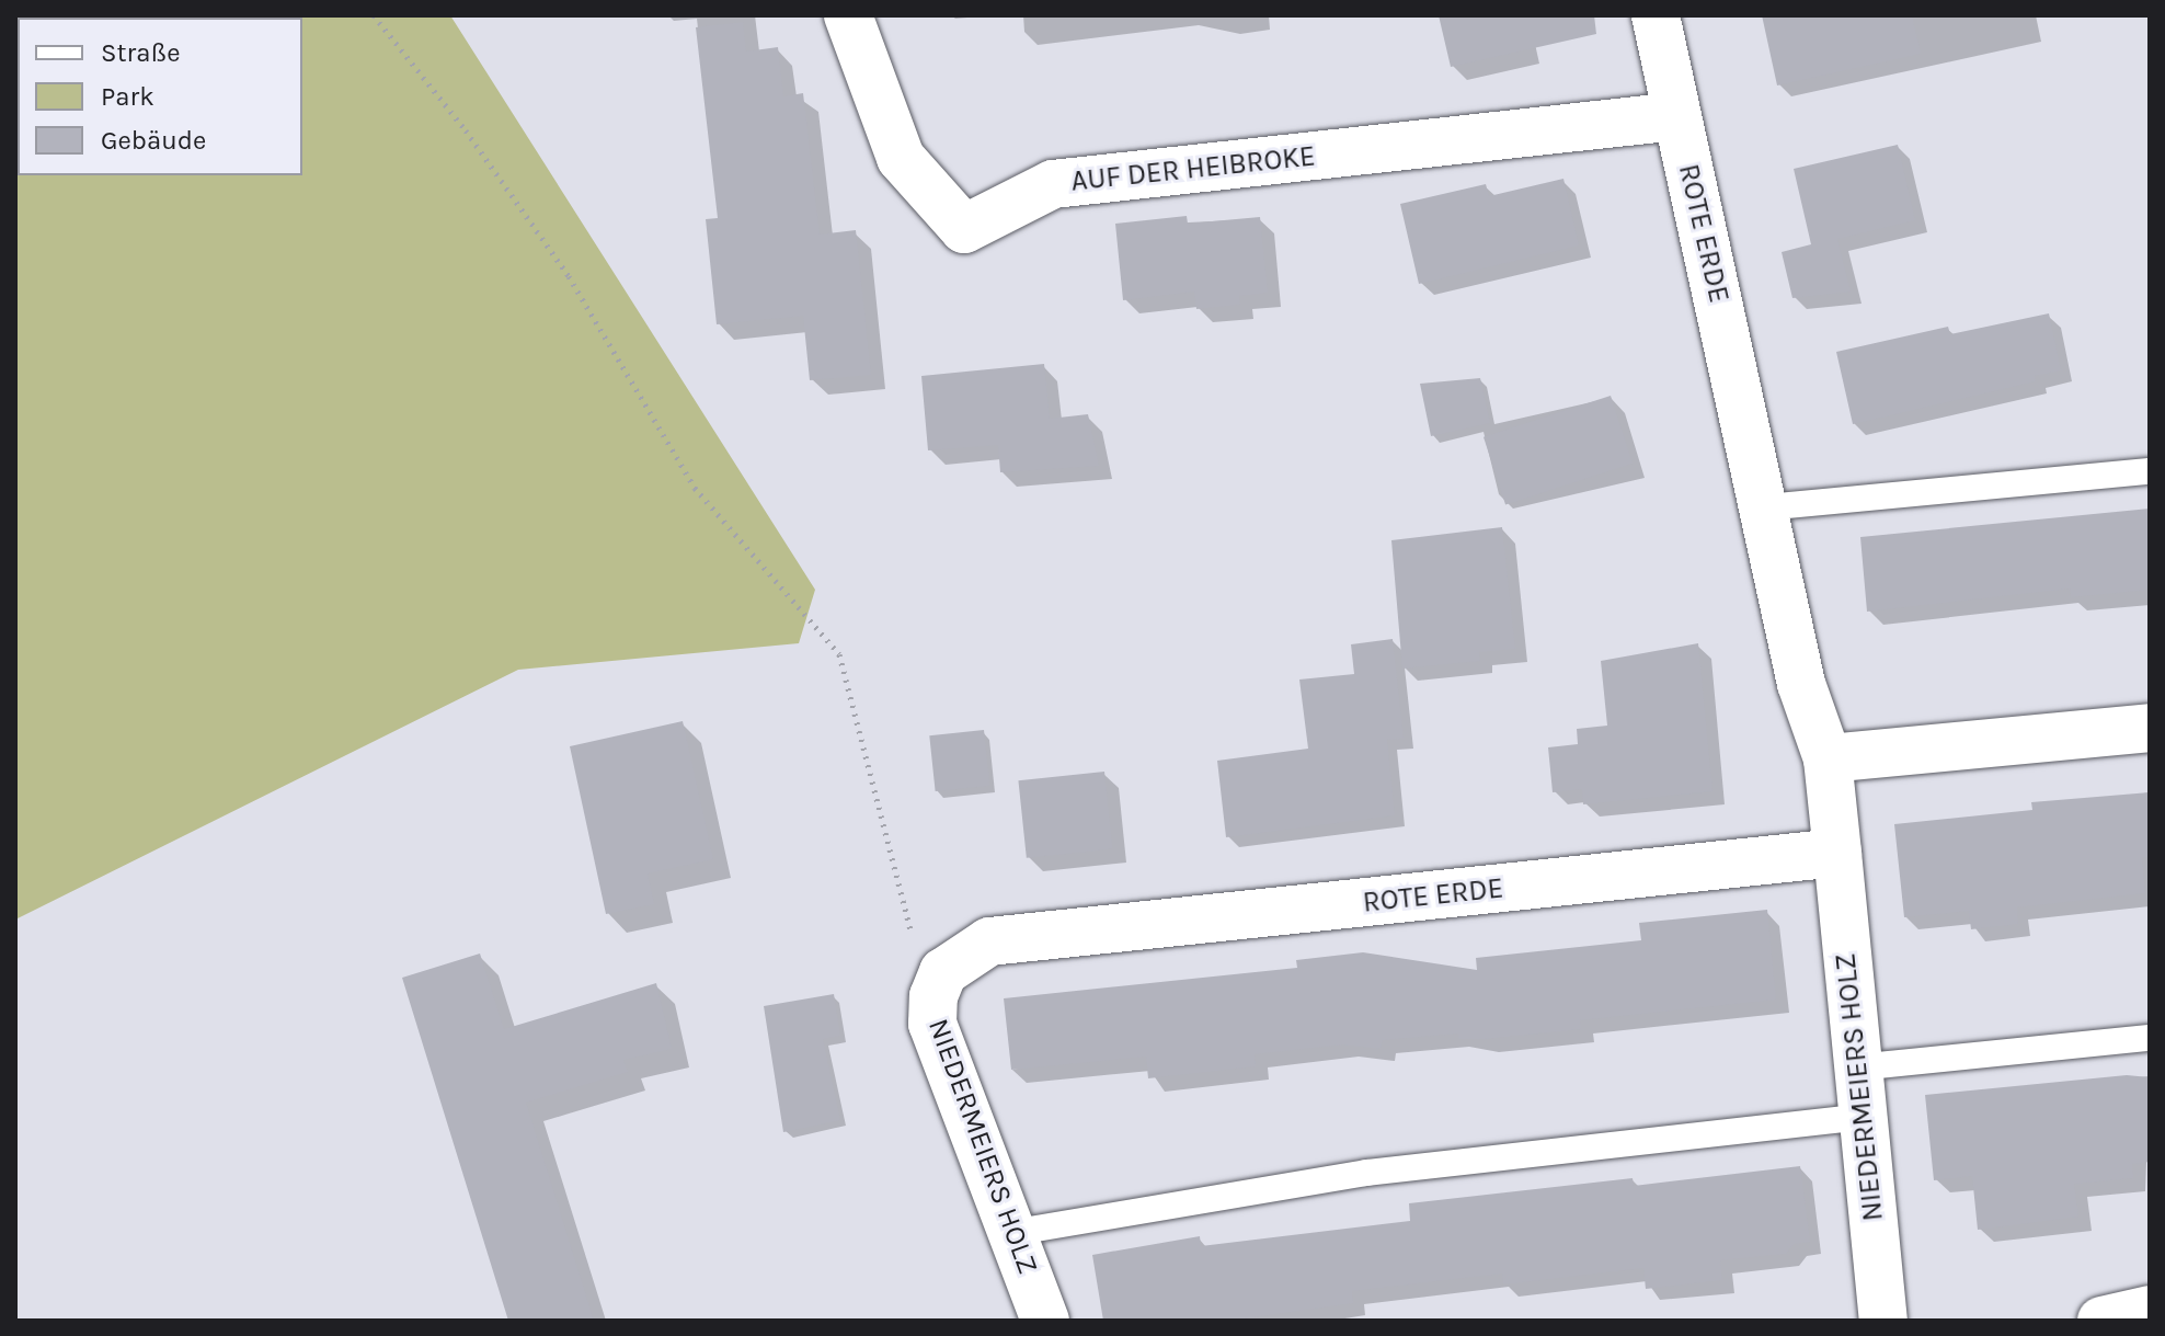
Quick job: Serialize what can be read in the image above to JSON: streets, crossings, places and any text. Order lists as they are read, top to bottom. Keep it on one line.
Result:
{"streets":{"street":["AUF DER HEIBROKE","ROTE ERDE","NIEDERMEIERS HOLZ"]},"crossings":[["AUF DER HEIBROKE","ROTE ERDE"],["ROTE ERDE","NIEDERMEIERS HOLZ"]],"legend":["Straße","Park","Gebäude"]}
